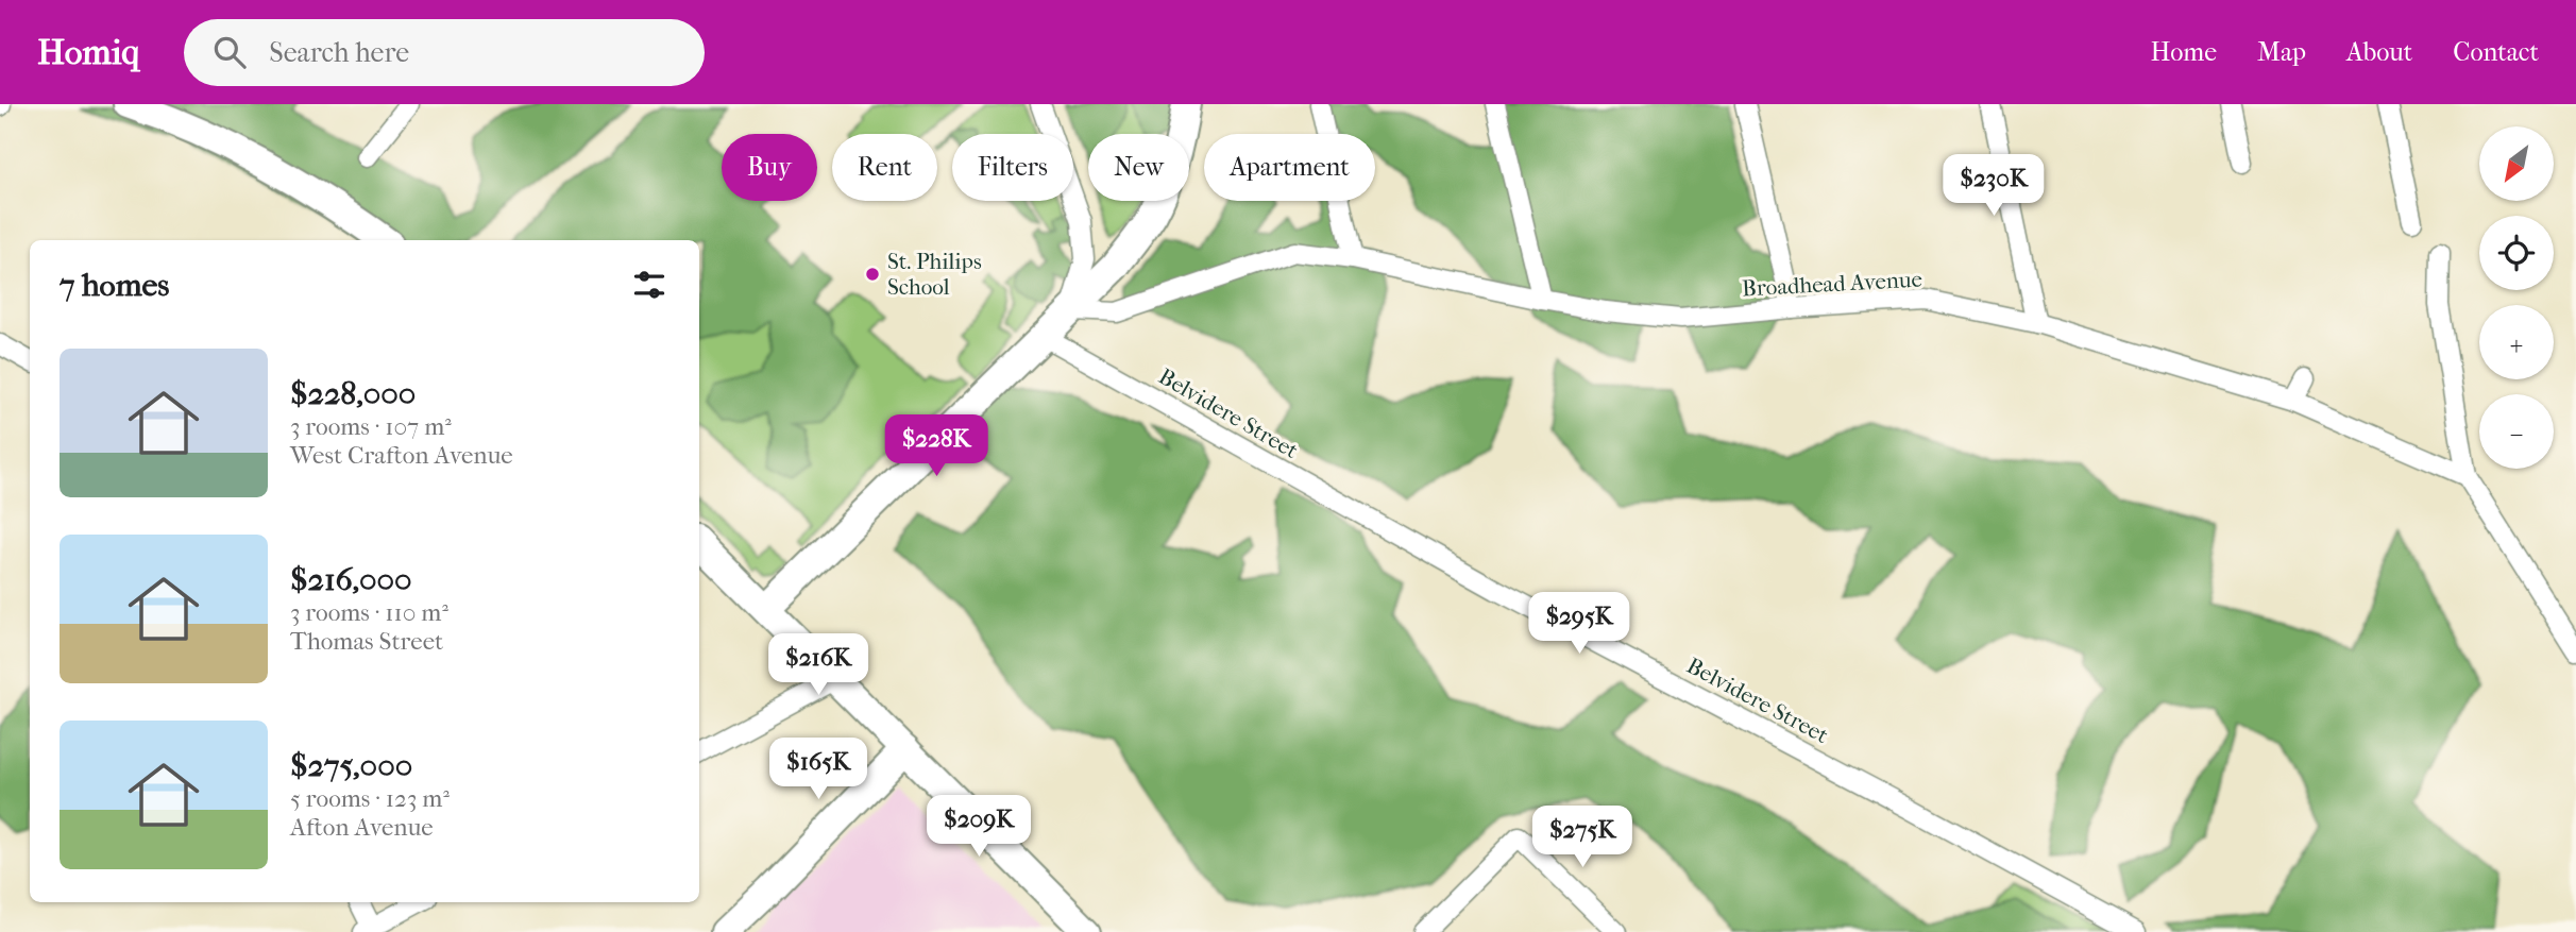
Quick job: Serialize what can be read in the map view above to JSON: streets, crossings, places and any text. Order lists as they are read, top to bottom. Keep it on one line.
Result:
{"streets":{"street":["Broadhead Avenue","Belvidere Street"]},"places":["St. Philips School"],"north":"bottom left","page":{"header":"Homiq","search":"Search here","nav":["Home","Map","About","Contact"],"map_buttons":["+","−"],"chip":["Buy","Rent","Filters","New","Apartment"],"price":["$230K","$228K","$295K","$216K","$165K","$209K","$275K"],"heading":"7 homes","list":[{"name":"$228,000","note":"3 rooms · 107 m² · West Crafton Avenue"},{"name":"$216,000","note":"3 rooms · 110 m² · Thomas Street"},{"name":"$275,000","note":"5 rooms · 123 m² · Afton Avenue"}]}}
